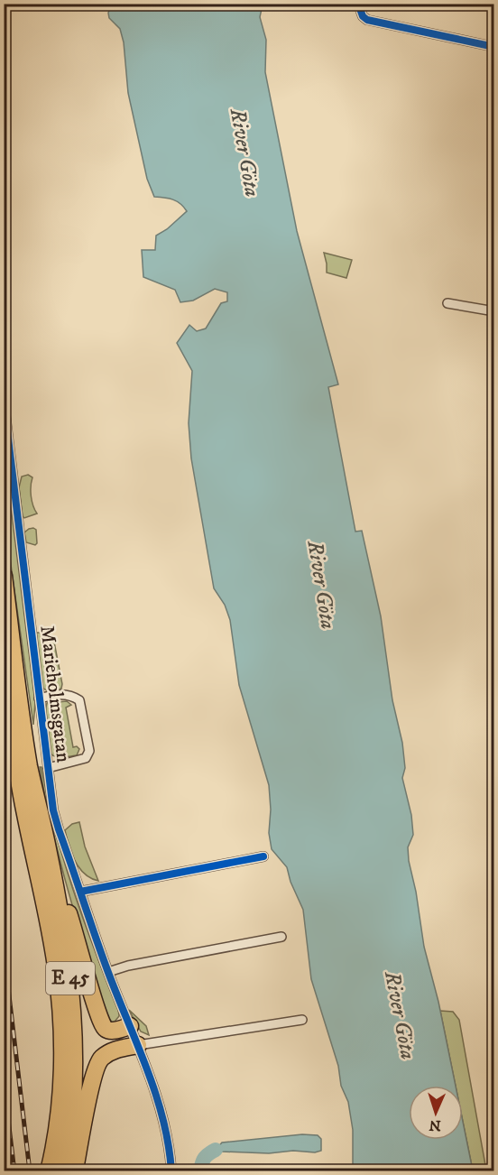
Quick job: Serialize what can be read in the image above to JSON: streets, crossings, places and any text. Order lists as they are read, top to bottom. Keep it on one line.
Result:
{"streets":{"highway":["E 45"],"street":["Marieholmsgatan"]},"water":["River Göta"],"north":"bottom"}
